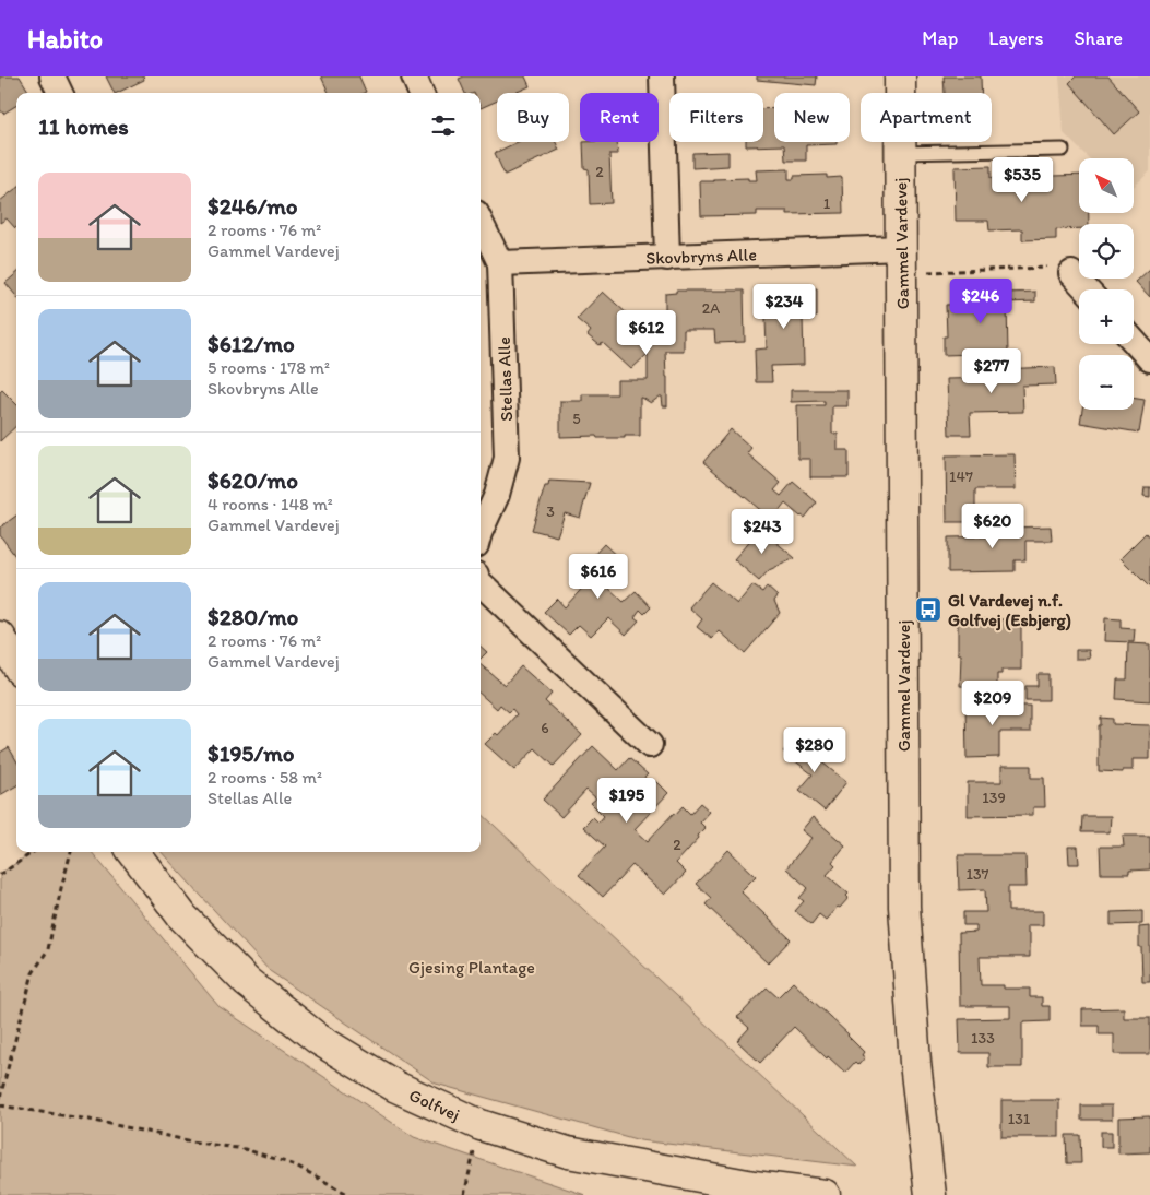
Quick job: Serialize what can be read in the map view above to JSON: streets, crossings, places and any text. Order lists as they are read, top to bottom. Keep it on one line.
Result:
{"streets":{"street":["Gammel Vardevej","Skovbryns Alle","Stellas Alle","Golfvej"]},"crossings":[["Gammel Vardevej","Skovbryns Alle"],["Skovbryns Alle","Stellas Alle"]],"parks":["Gjesing Plantage"],"places":{"bus stop":["Gl Vardevej n.f. Golfvej (Esbjerg)"]},"house_numbers":["2","1","2A","5","147","3","6","139","2","137","133","131"],"north":"top left","page":{"header":"Habito","nav":["Map","Layers","Share"],"chip":["Buy","Rent","Filters","New","Apartment"],"heading":"11 homes","price":["$535","$246","$234","$612","$277","$620","$243","$616","$209","$280","$195"],"map_buttons":["+","−"],"list":[{"name":"$246/mo","note":"2 rooms · 76 m² · Gammel Vardevej"},{"name":"$612/mo","note":"5 rooms · 178 m² · Skovbryns Alle"},{"name":"$620/mo","note":"4 rooms · 148 m² · Gammel Vardevej"},{"name":"$280/mo","note":"2 rooms · 76 m² · Gammel Vardevej"},{"name":"$195/mo","note":"2 rooms · 58 m² · Stellas Alle"}]}}
